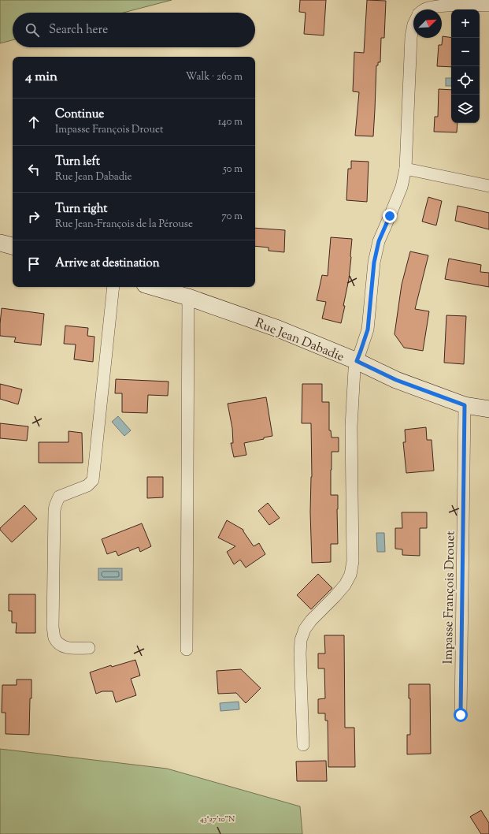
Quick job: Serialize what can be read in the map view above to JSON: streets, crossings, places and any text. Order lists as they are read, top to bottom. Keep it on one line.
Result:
{"streets":{"street":["Rue Jean Dabadie","Impasse François Drouet"]},"crossings":[["Rue Jean Dabadie","Impasse François Drouet"]],"north":"top right","page":{"map_buttons":["+","−"],"search":"Search here","heading":["4 min","Walk · 260 m"],"list":[["Continue","Impasse François Drouet","140 m"],["Turn left","Rue Jean Dabadie","50 m"],["Turn right","Rue Jean-François de la Pérouse","70 m"],"Arrive at destination"]},"coordinates":["43°27'10\"N"]}
